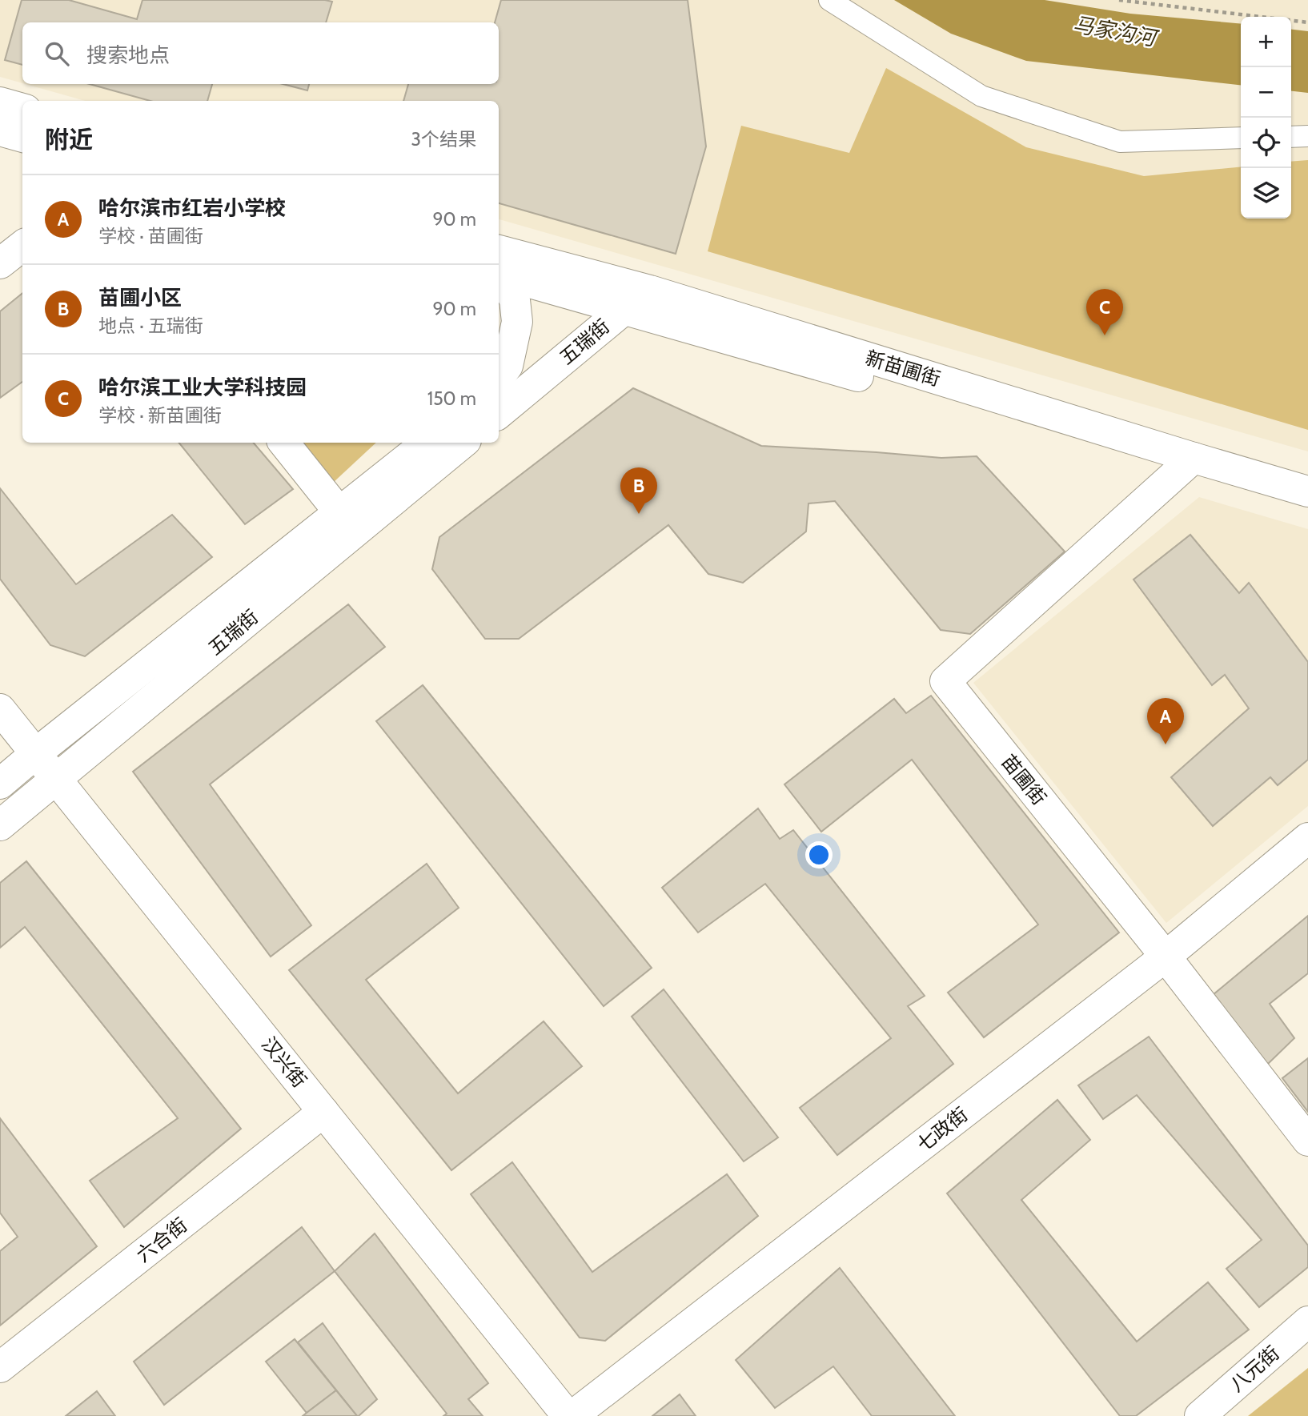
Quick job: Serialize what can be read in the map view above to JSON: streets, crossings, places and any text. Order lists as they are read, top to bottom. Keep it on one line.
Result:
{"streets":{"street":["五瑞街","新苗圃街","苗圃街","汉兴街","七政街","六合街","八元街"]},"crossings":[["五瑞街","新苗圃街"],["五瑞街","汉兴街"],["新苗圃街","苗圃街"],["苗圃街","七政街"],["汉兴街","六合街"]],"water":["马家沟河"],"page":{"map_buttons":["+","−"],"search":"搜索地点","heading":["附近","3个结果"],"list":[{"mark":"A","name":"哈尔滨市红岩小学校","note":"学校 · 苗圃街","value":"90 m"},{"mark":"B","name":"苗圃小区","note":"地点 · 五瑞街","value":"90 m"},{"mark":"C","name":"哈尔滨工业大学科技园","note":"学校 · 新苗圃街","value":"150 m"}],"pins":["C","B","A"]}}
